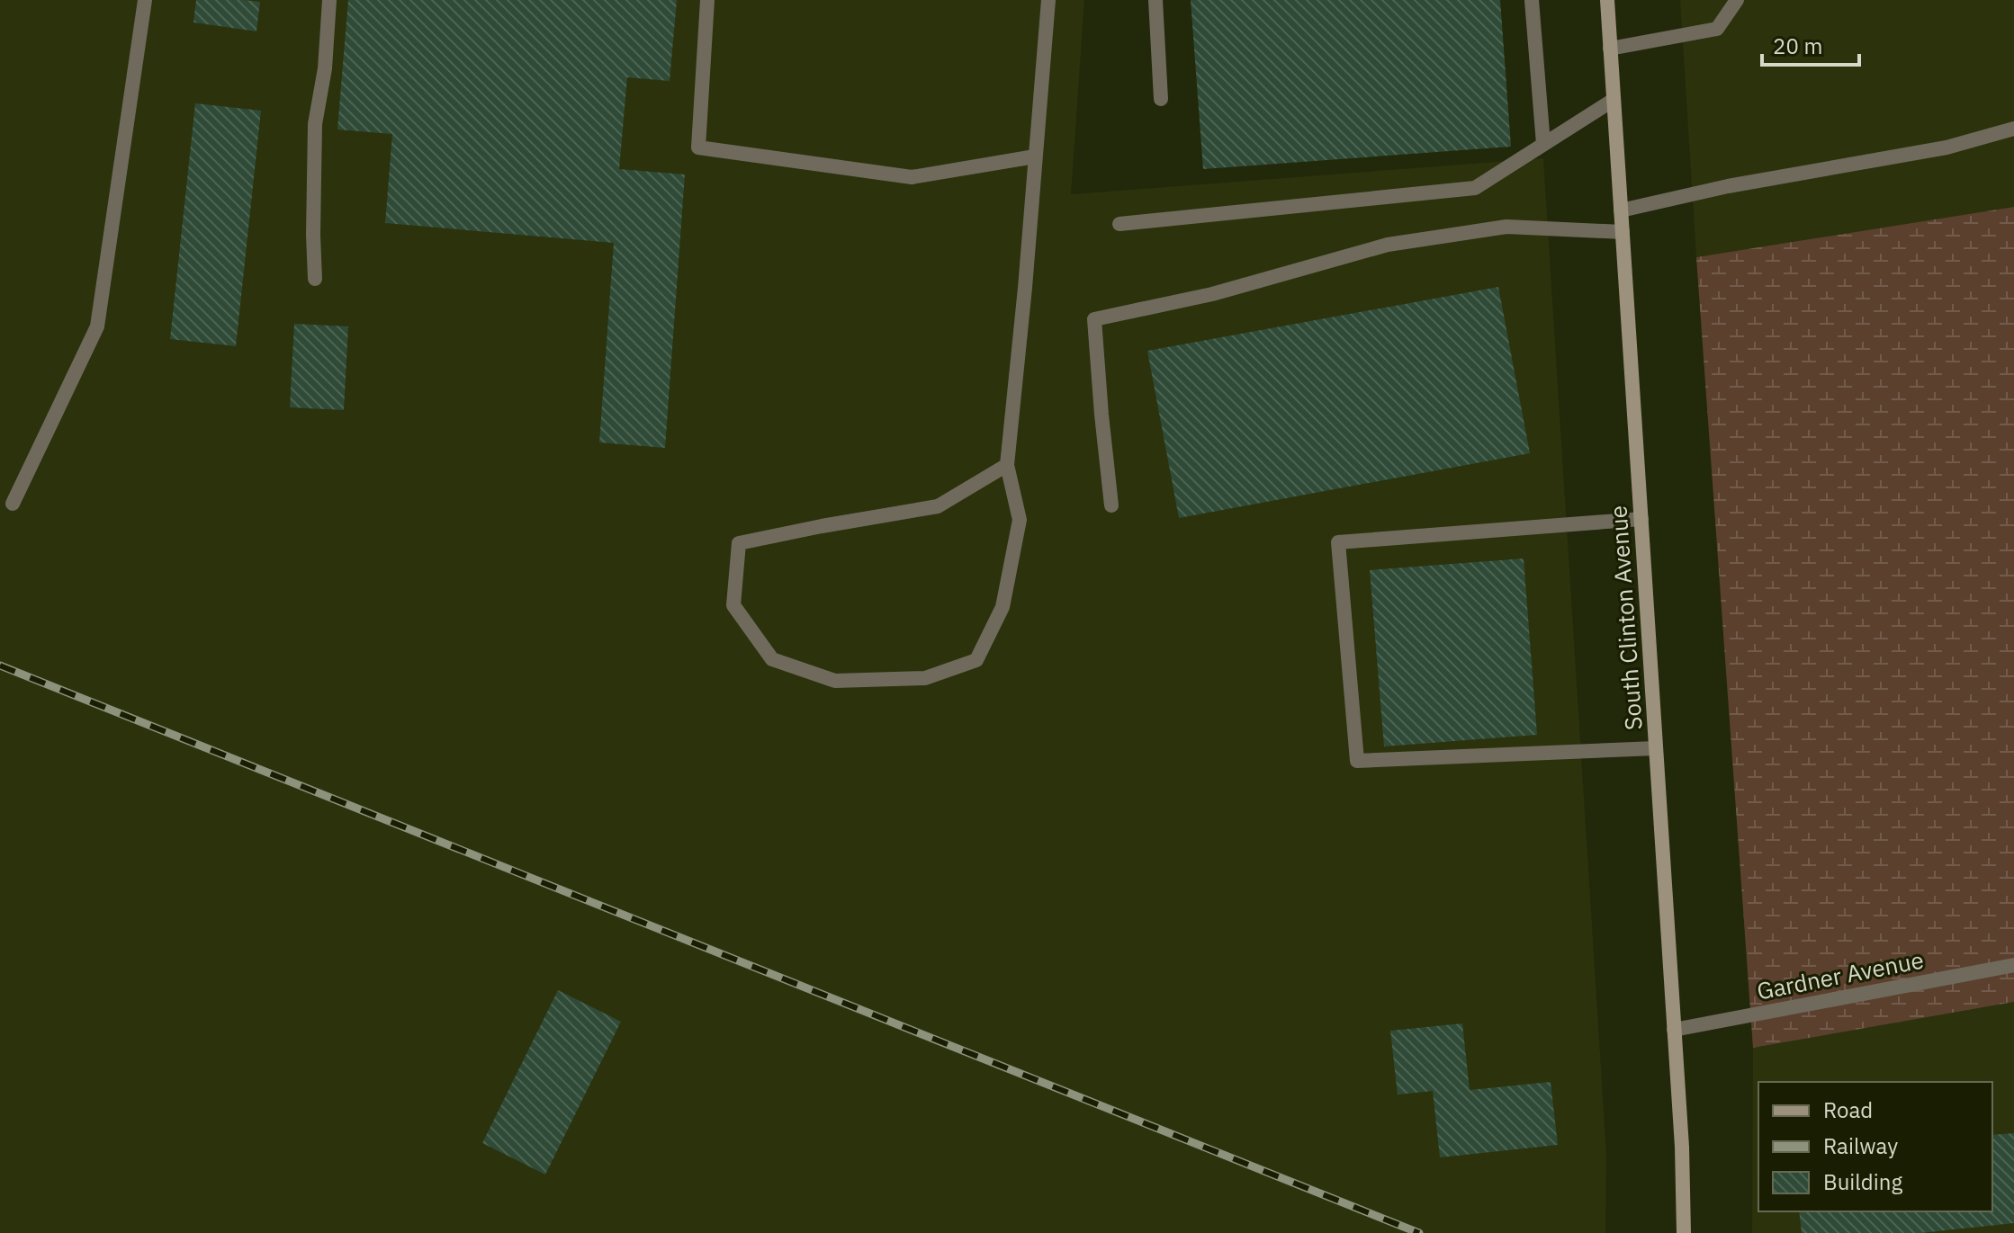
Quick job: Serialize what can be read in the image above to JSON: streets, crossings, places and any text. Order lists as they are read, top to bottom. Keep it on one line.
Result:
{"streets":{"street":["South Clinton Avenue","Gardner Avenue"]},"crossings":[["South Clinton Avenue","Gardner Avenue"]],"legend":["Road","Railway","Building"],"scale_bar":"20 m"}
